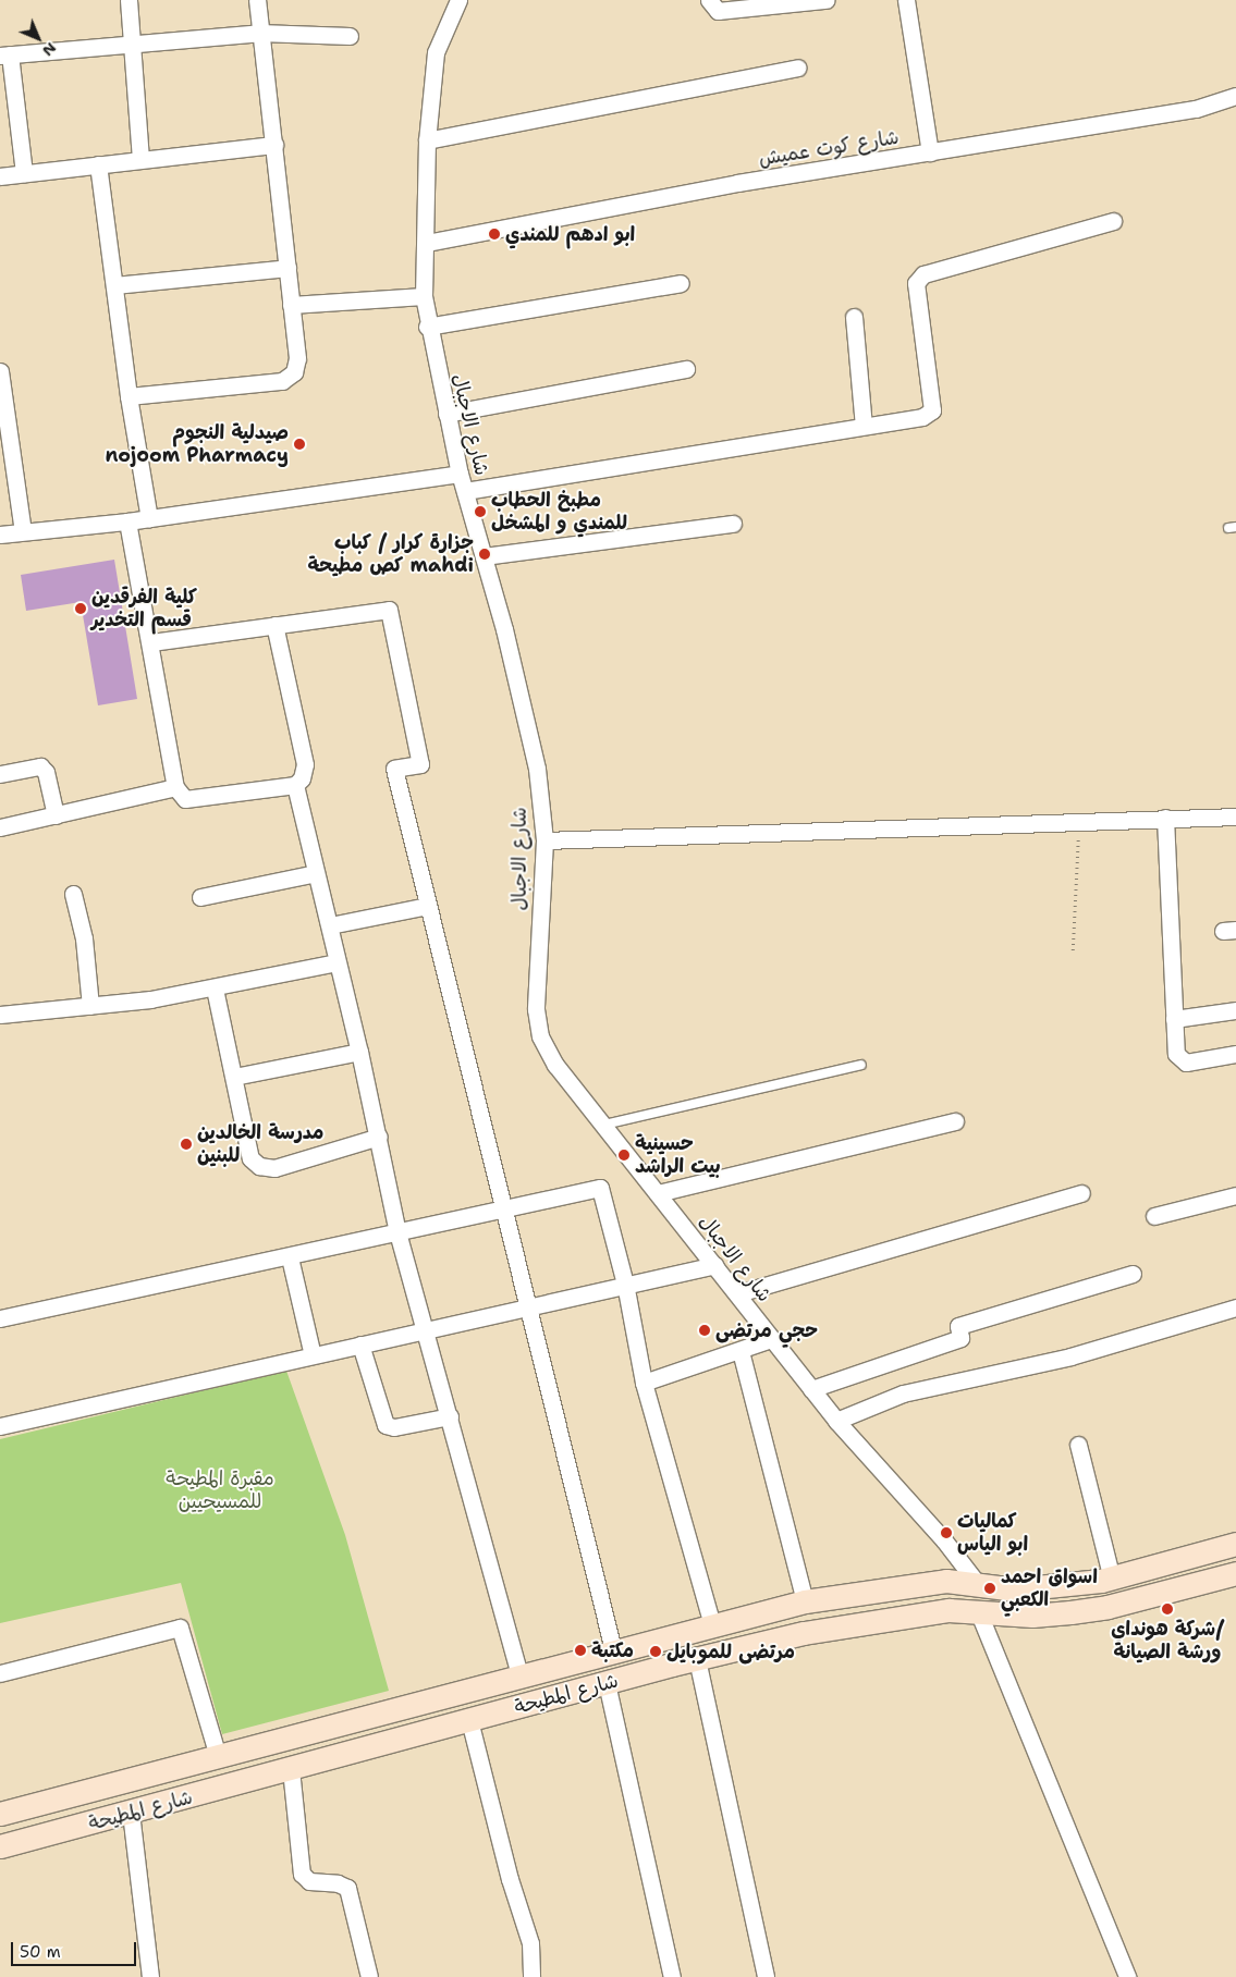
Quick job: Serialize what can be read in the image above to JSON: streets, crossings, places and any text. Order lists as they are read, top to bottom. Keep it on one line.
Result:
{"streets":{"street":["شارع كوت عميش","شارع الاجبال","شارع المطيحة"]},"crossings":[["شارع كوت عميش","شارع الاجبال"],["شارع الاجبال","شارع المطيحة"]],"parks":["مقبرة المطيحة للمسيحيين"],"places":["ابو ادهم للمندي","صيدلية النجوم nojoom Pharmacy","مطبخ الحطاب للمندي و المشخل","جزارة كرار / كباب كص مطيحة mahdi","كلية الفرقدين قسم التخدير","مدرسة الخالدين للبنين","حسينية بيت الراشد","حجي مرتضى","كماليات ابو الياس","اسواق احمد الكعبي","شركة هونداي/ ورشة الصيانة","مكتبة","مرتضى للموبايل"],"scale_bar":"50 m","north":"bottom right"}
